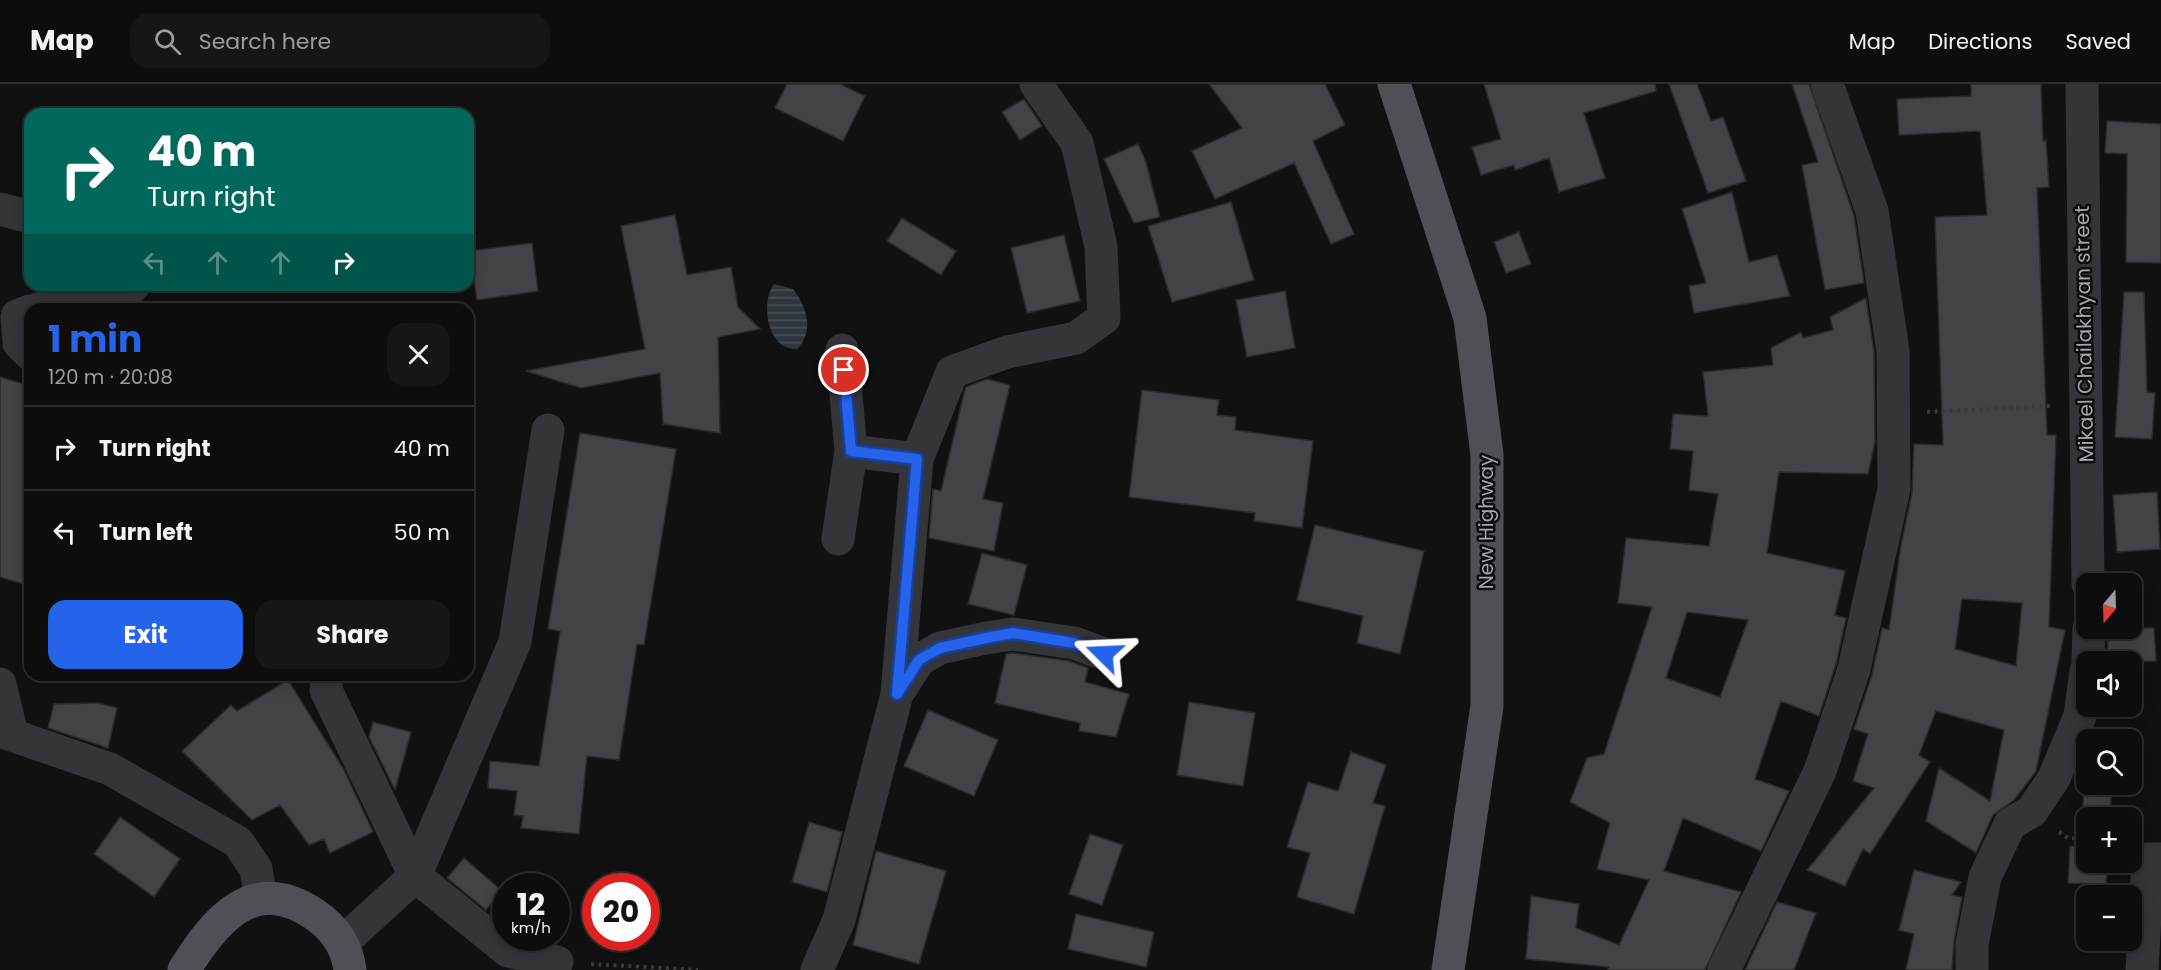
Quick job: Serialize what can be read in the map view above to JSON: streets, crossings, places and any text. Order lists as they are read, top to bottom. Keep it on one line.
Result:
{"streets":{"main road":["New Highway"],"street":["Mikael Chailakhyan street"]},"north":"bottom","page":{"header":"Map","search":"Search here","nav":["Map","Directions","Saved"],"turn":["40 m","Turn right"],"heading":["1 min","120 m · 20:08"],"list":[{"name":"Turn right","value":"40 m"},{"name":"Turn left","value":"50 m"}],"map_buttons":["+","−"],"buttons":["Exit","Share"],"speed":"12 km/h","limit":"20"}}
